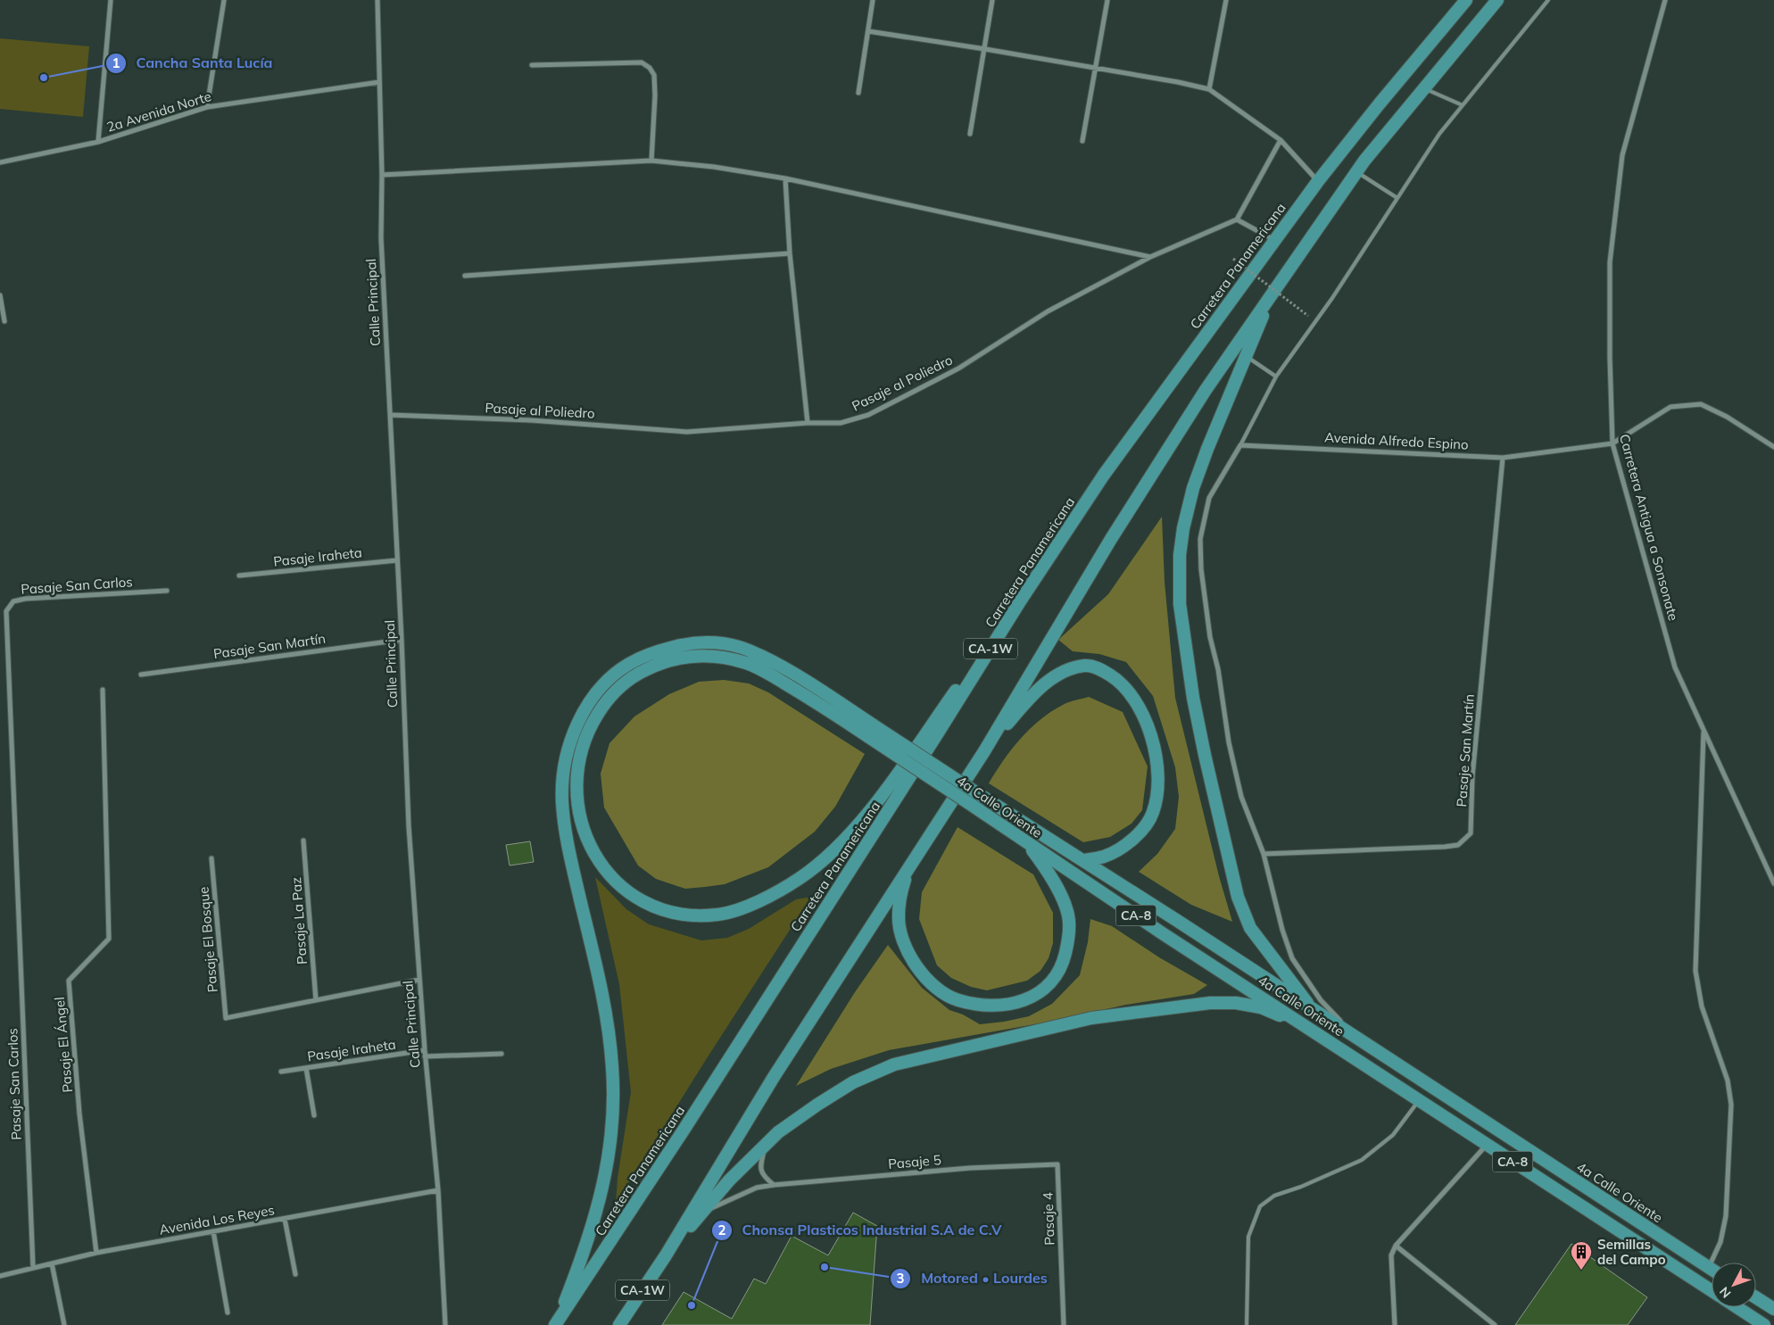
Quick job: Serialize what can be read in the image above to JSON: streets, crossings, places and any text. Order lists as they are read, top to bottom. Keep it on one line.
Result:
{"streets":{"highway":["Carretera Panamericana","CA-1W","4a Calle Oriente","CA-8"],"street":["2a Avenida Norte","Calle Principal","Pasaje al Poliedro","Avenida Alfredo Espino","Carretera Antigua a Sonsonate","Pasaje Iraheta","Pasaje San Carlos","Pasaje San Martín","Pasaje La Paz","Pasaje El Bosque","Pasaje El Ángel","Pasaje 5","Pasaje 4","Avenida Los Reyes"]},"crossings":[["2a Avenida Norte","Calle Principal"],["Calle Principal","Pasaje al Poliedro"],["Calle Principal","Pasaje Iraheta"],["Calle Principal","Pasaje San Martín"],["Calle Principal","Avenida Los Reyes"],["Avenida Alfredo Espino","Carretera Antigua a Sonsonate"],["Avenida Alfredo Espino","Pasaje San Martín"],["Pasaje San Carlos","Avenida Los Reyes"],["Pasaje La Paz","Pasaje El Bosque"],["Pasaje El Ángel","Avenida Los Reyes"],["Pasaje 5","Pasaje 4"]],"places":{"other":["Cancha Santa Lucía","Motored • Lourdes","Chonsa Plasticos Industrial S.A de C.V"],"building":["Semillas del Campo"]},"north":"bottom left"}
